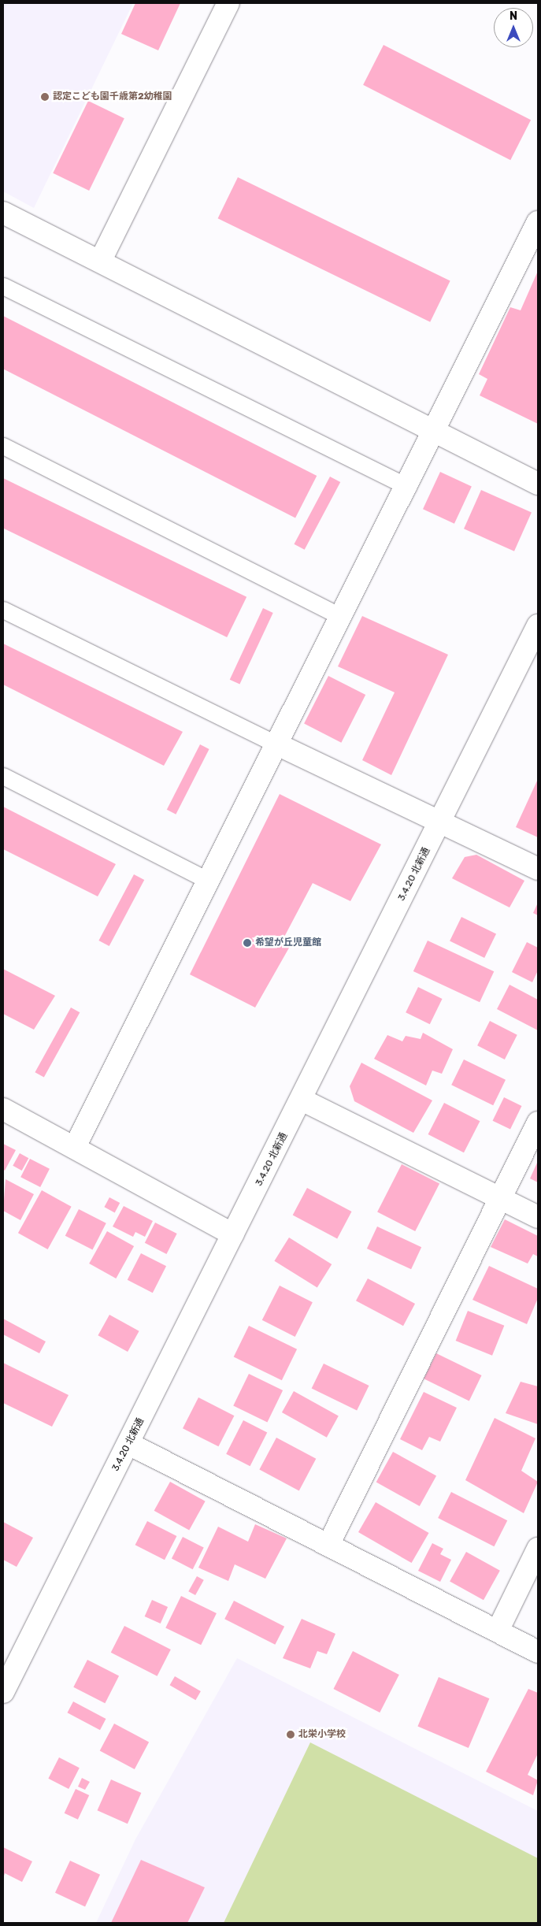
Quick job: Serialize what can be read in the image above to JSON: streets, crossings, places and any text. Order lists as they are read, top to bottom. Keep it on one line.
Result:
{"streets":{"street":["3.4.20 北新通"]},"places":["認定こども園千歳第2幼稚園","希望が丘児童館","北栄小学校"],"north":"top"}
